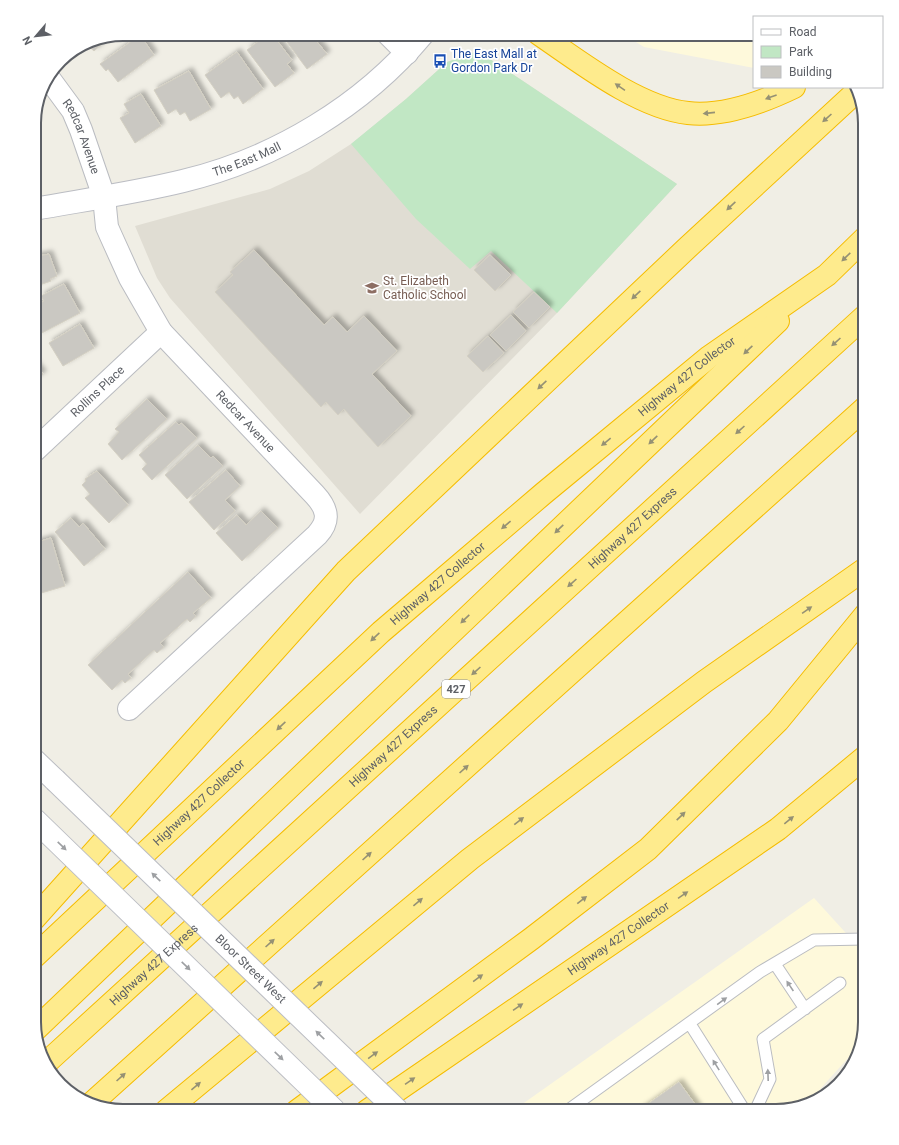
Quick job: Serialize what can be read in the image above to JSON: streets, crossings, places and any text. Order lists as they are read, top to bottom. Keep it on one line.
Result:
{"streets":{"highway":["Highway 427 Collector","Highway 427 Express","427"],"main road":["Redcar Avenue","The East Mall","Rollins Place","Bloor Street West"]},"crossings":[["Redcar Avenue","The East Mall"],["Redcar Avenue","Rollins Place"]],"places":{"bus stop":["The East Mall at Gordon Park Dr"],"school or university":["St. Elizabeth Catholic School"]},"legend":["Road","Park","Building"],"north":"bottom left"}
